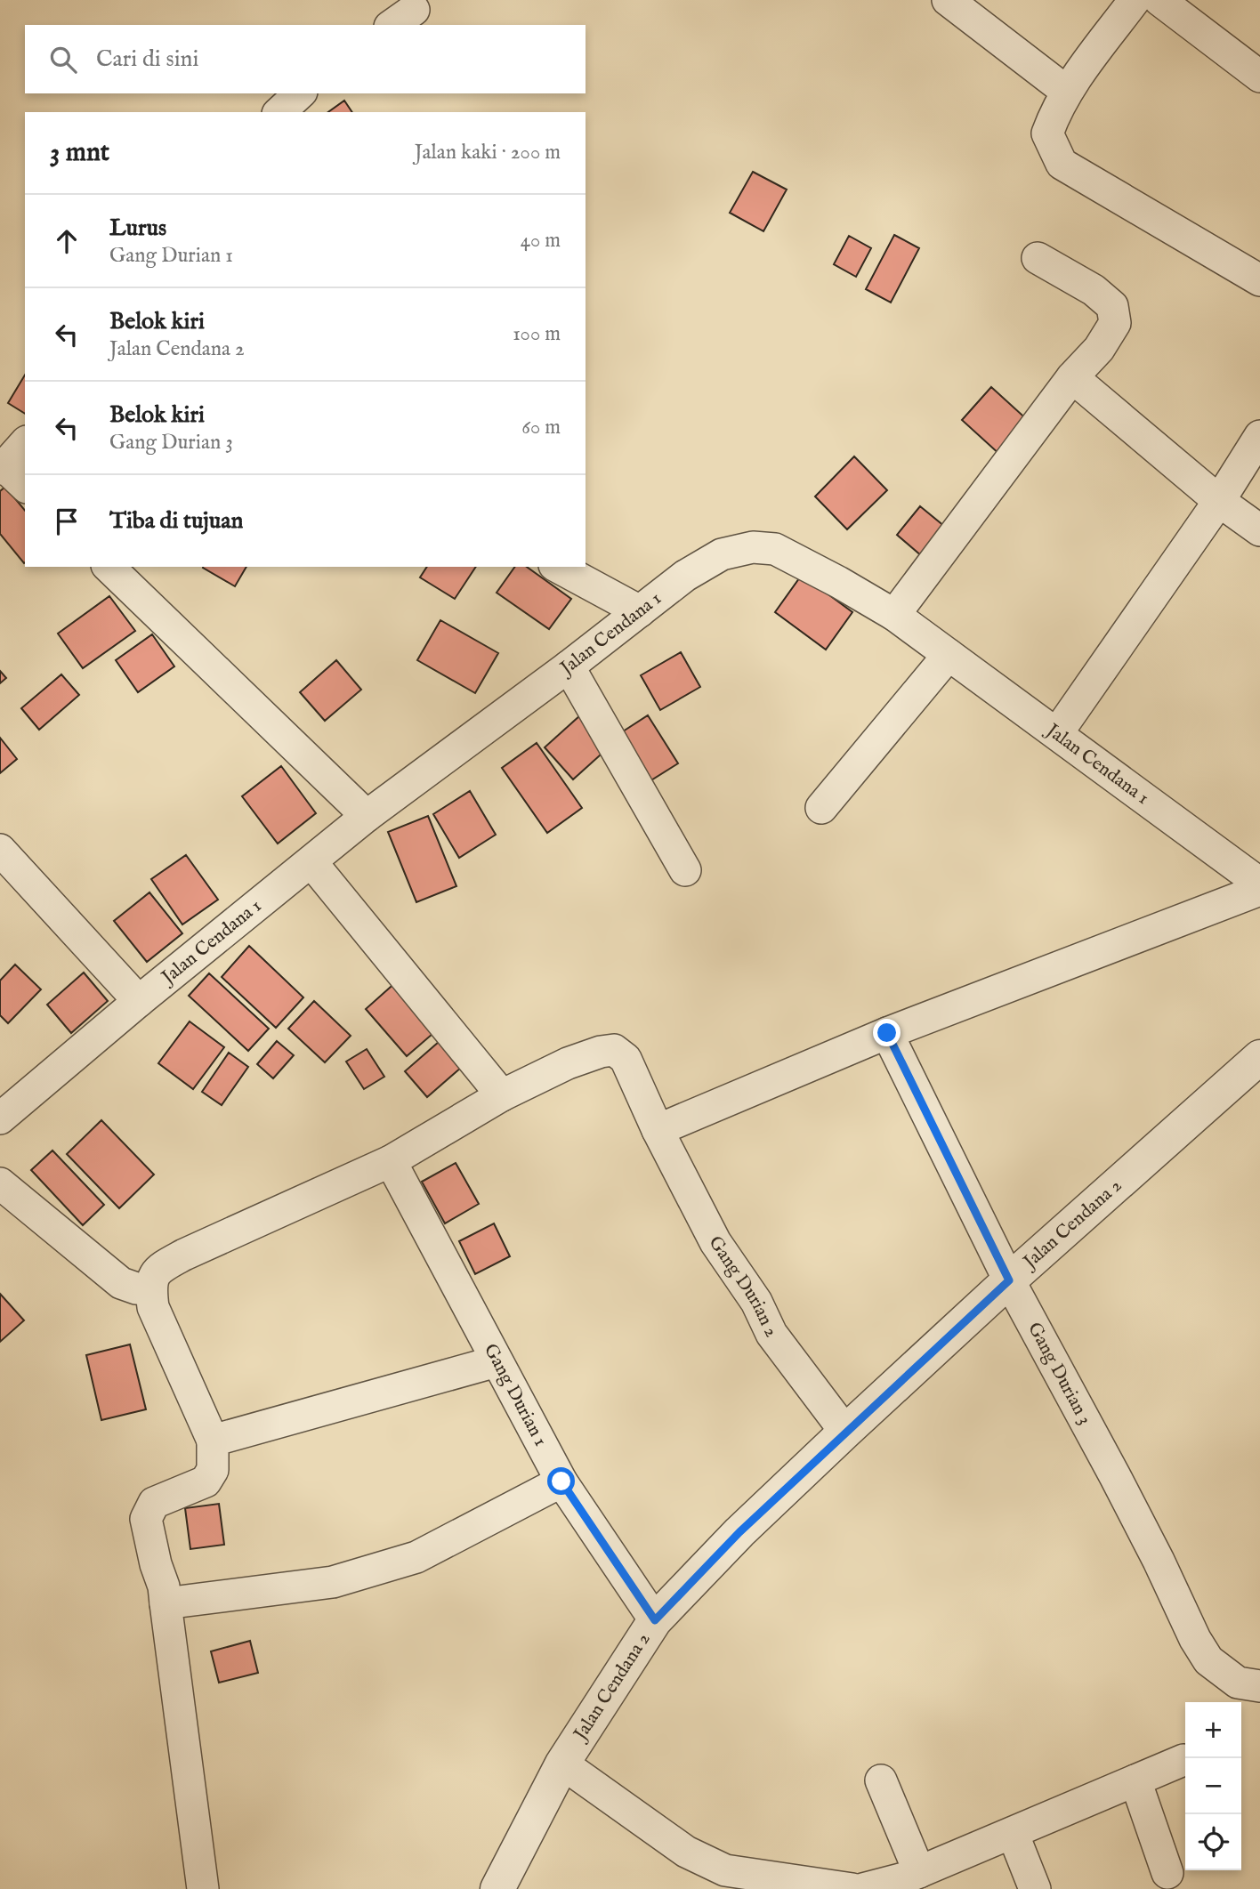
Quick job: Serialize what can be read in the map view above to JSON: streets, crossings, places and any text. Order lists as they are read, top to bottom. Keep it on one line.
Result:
{"streets":{"street":["Jalan Cendana 1","Jalan Cendana 2","Gang Durian 2","Gang Durian 3","Gang Durian 1"]},"crossings":[["Jalan Cendana 2","Gang Durian 2"],["Jalan Cendana 2","Gang Durian 3"],["Jalan Cendana 2","Gang Durian 1"],["Gang Durian 2","Gang Durian 1"]],"page":{"search":"Cari di sini","heading":["3 mnt","Jalan kaki · 200 m"],"list":[["Lurus","Gang Durian 1","40 m"],["Belok kiri","Jalan Cendana 2","100 m"],["Belok kiri","Gang Durian 3","60 m"],"Tiba di tujuan"],"map_buttons":["+","−"]}}
